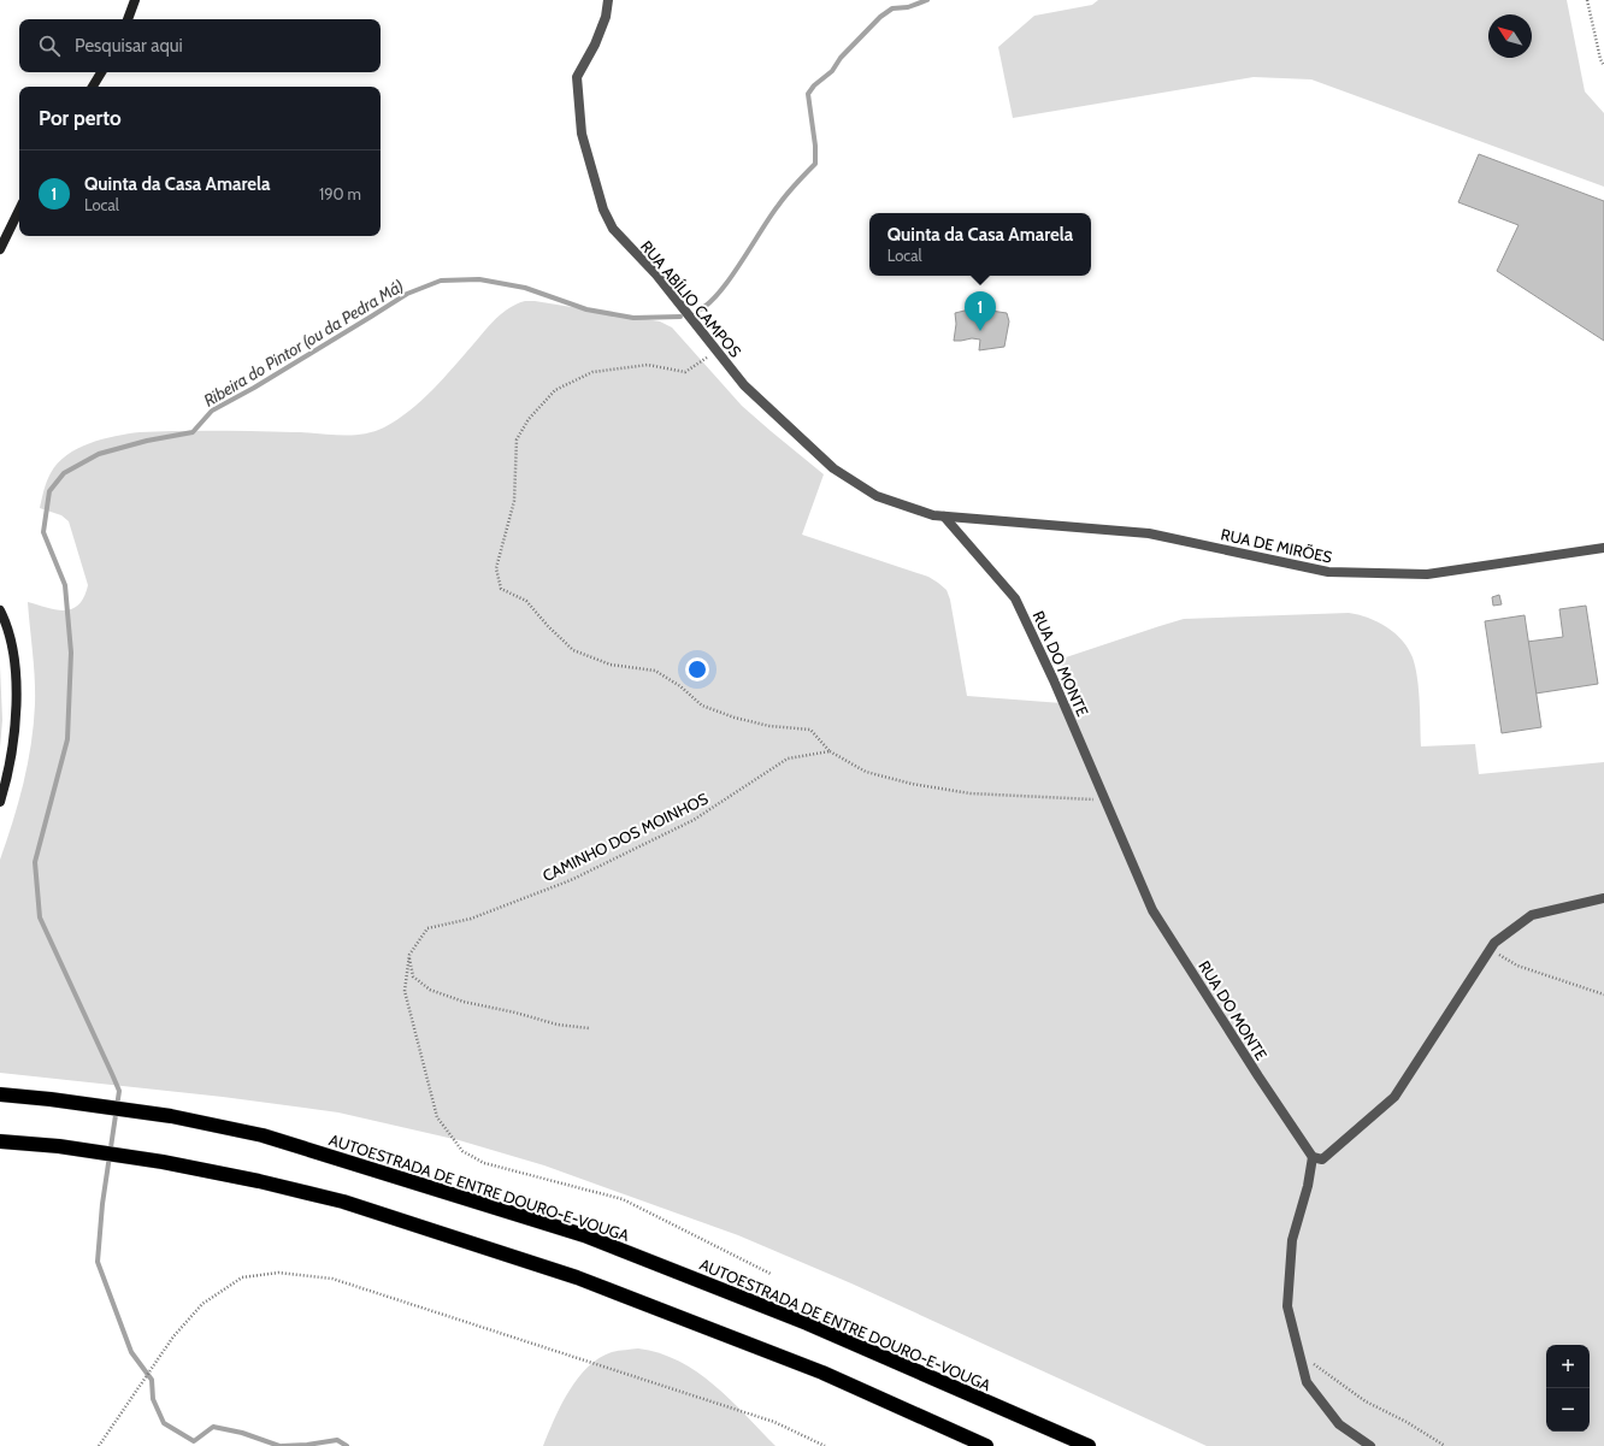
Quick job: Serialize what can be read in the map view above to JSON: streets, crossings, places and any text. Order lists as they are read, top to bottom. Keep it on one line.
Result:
{"streets":{"highway":["AUTOESTRADA DE ENTRE DOURO-E-VOUGA"],"street":["RUA ABÍLIO CAMPOS","RUA DE MIRÕES","RUA DO MONTE"],"path":["CAMINHO DOS MOINHOS"]},"crossings":[["RUA ABÍLIO CAMPOS","RUA DE MIRÕES"],["RUA ABÍLIO CAMPOS","RUA DO MONTE"],["RUA DE MIRÕES","RUA DO MONTE"]],"water":["Ribeira do Pintor (ou da Pedra Má)"],"north":"top left","page":{"search":"Pesquisar aqui","heading":"Por perto","list":[{"mark":"1","name":"Quinta da Casa Amarela","note":"Local","value":"190 m"}],"popup":["Quinta da Casa Amarela","Local"],"pins":"1","map_buttons":["+","−"]}}
